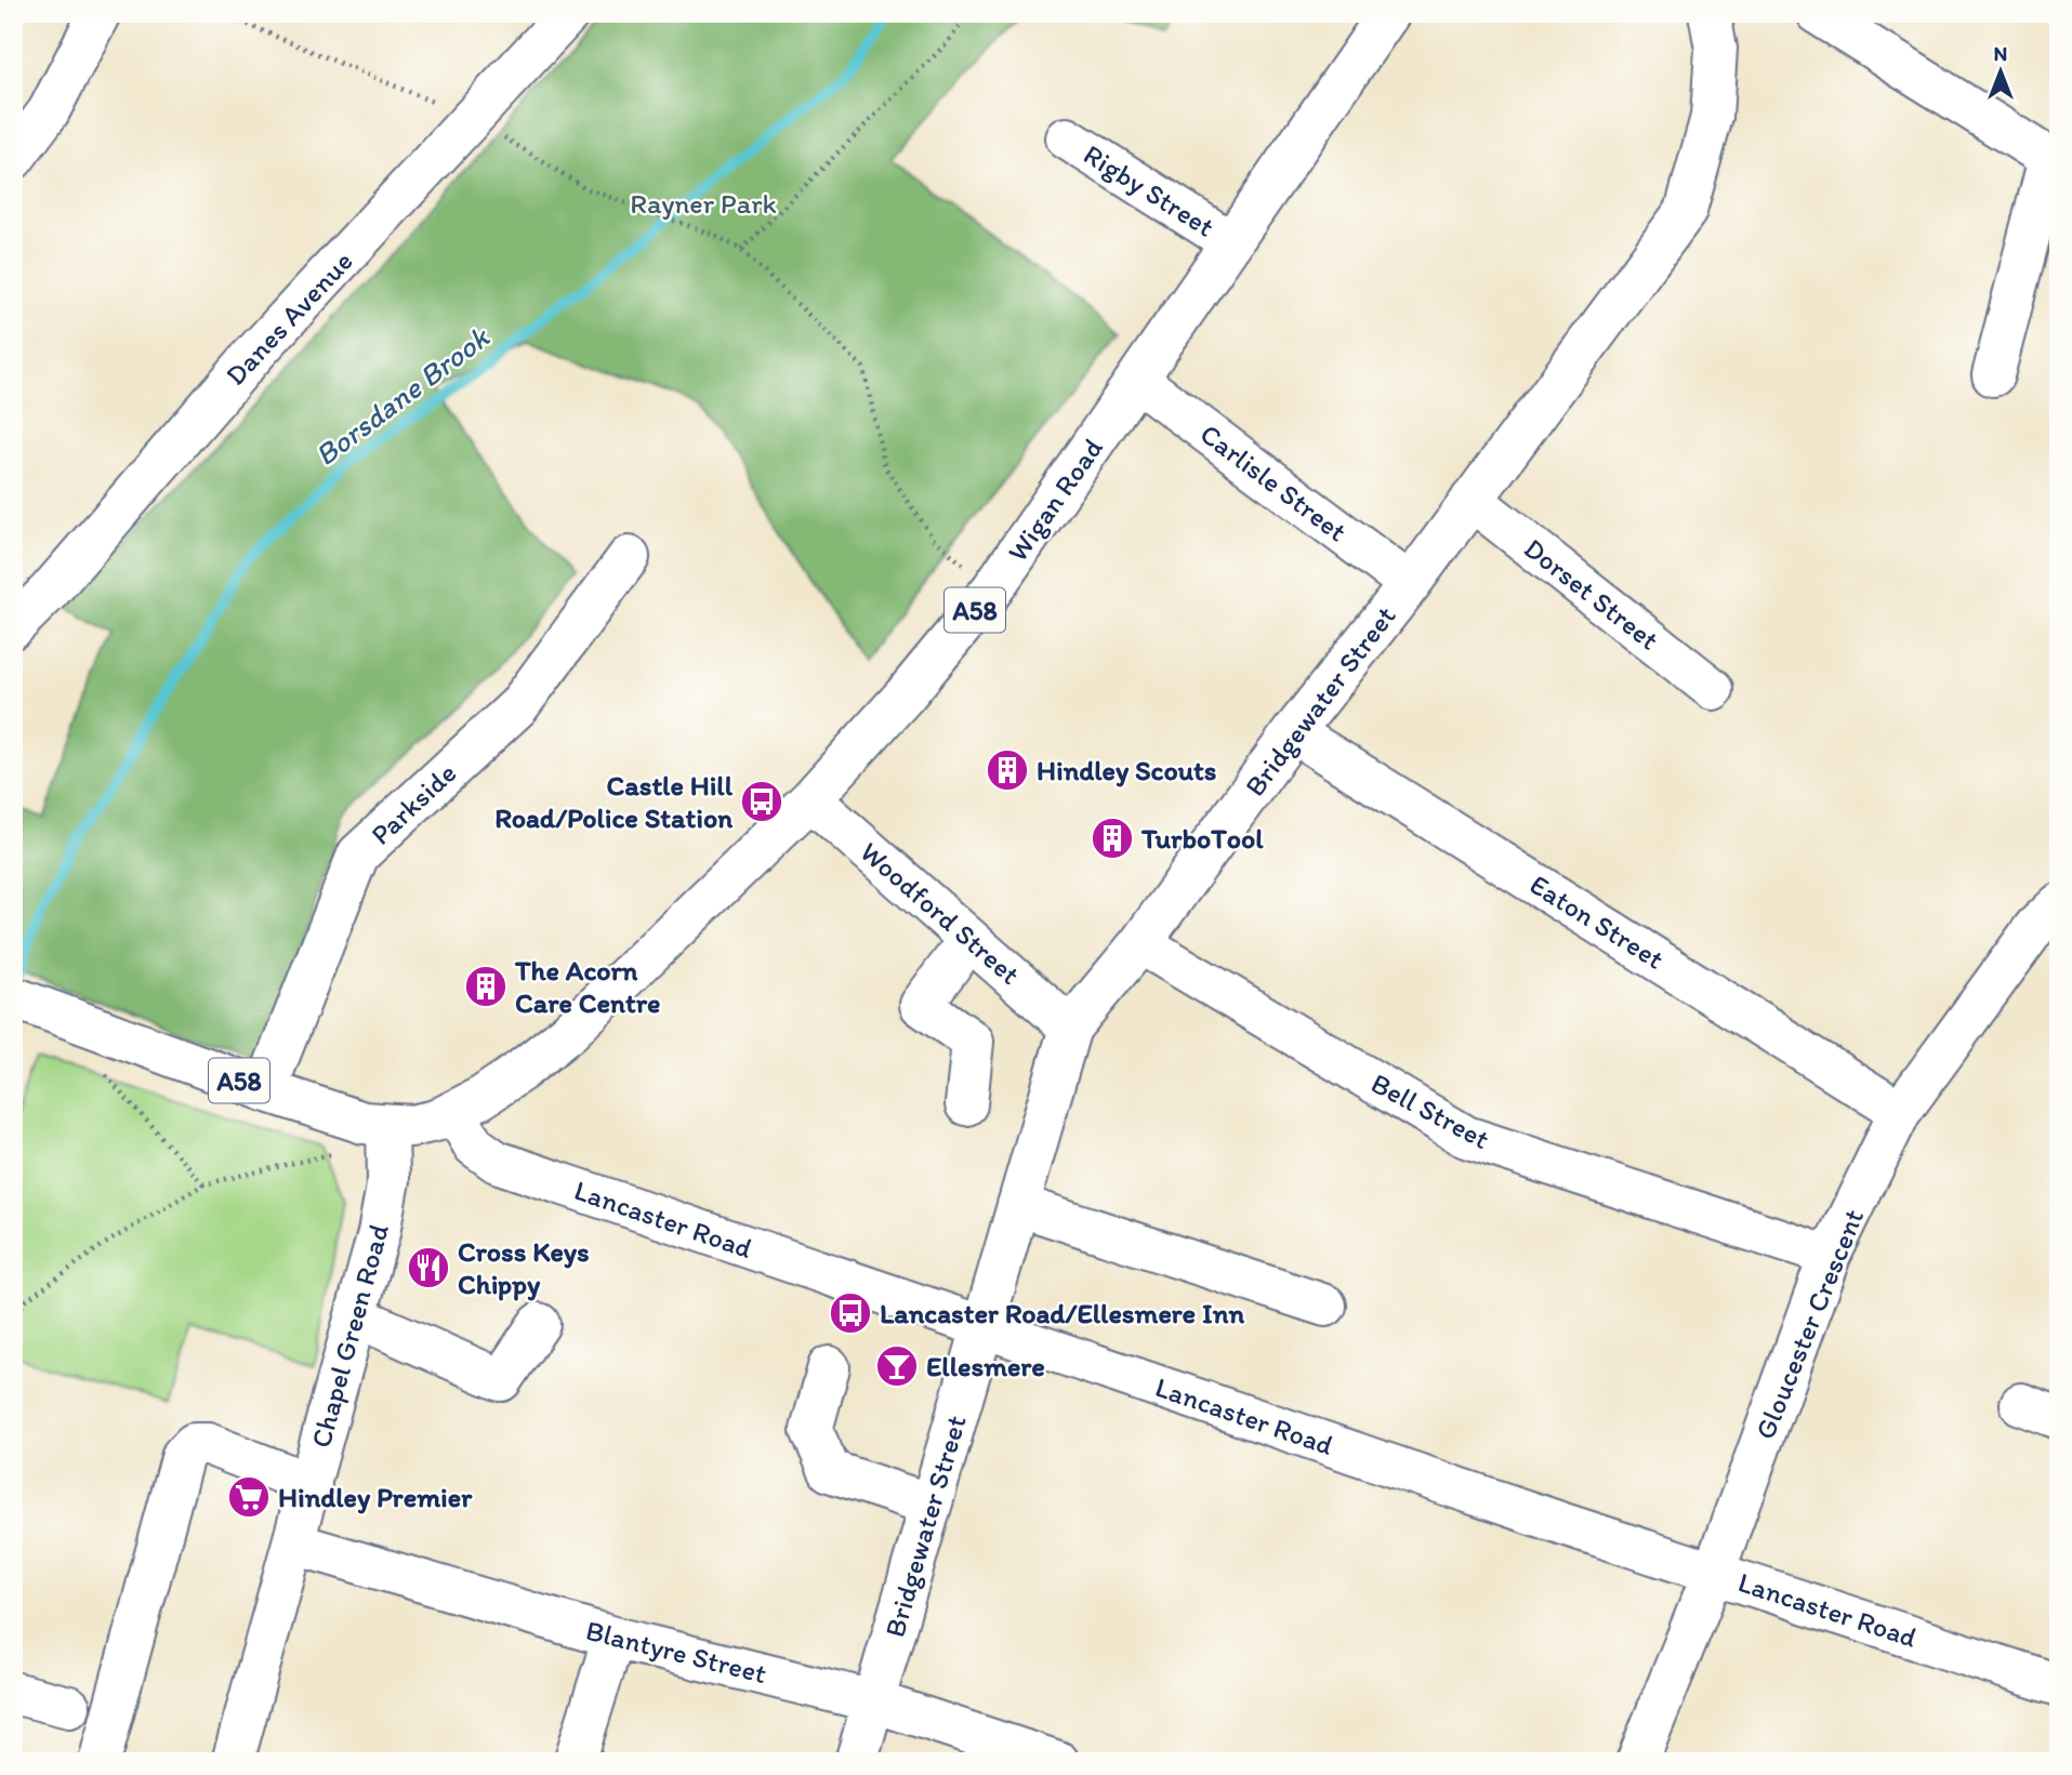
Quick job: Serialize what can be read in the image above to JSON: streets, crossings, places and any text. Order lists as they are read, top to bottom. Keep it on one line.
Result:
{"streets":{"main road":["Rigby Street","Danes Avenue","Carlisle Street","Wigan Road","Dorset Street","A58","Bridgewater Street","Parkside","Woodford Street","Eaton Street","Bell Street","Lancaster Road","Gloucester Crescent","Chapel Green Road","Blantyre Street"]},"crossings":[["Rigby Street","Wigan Road"],["Carlisle Street","Wigan Road"],["Carlisle Street","Bridgewater Street"],["Wigan Road","A58"],["Wigan Road","Woodford Street"],["Wigan Road","Lancaster Road"],["Dorset Street","Bridgewater Street"],["A58","Parkside"],["A58","Lancaster Road"],["A58","Chapel Green Road"],["Bridgewater Street","Woodford Street"],["Bridgewater Street","Eaton Street"],["Bridgewater Street","Bell Street"],["Bridgewater Street","Lancaster Road"],["Bridgewater Street","Blantyre Street"],["Eaton Street","Gloucester Crescent"],["Bell Street","Gloucester Crescent"],["Lancaster Road","Gloucester Crescent"],["Chapel Green Road","Blantyre Street"]],"water":["Borsdane Brook"],"parks":["Rayner Park"],"places":{"building":["Hindley Scouts","TurboTool","The Acorn Care Centre"],"bus stop":["Castle Hill Road/Police Station","Lancaster Road/Ellesmere Inn"],"restaurant":["Cross Keys Chippy"],"bar":["Ellesmere"],"supermarket":["Hindley Premier"]},"north":"top"}
